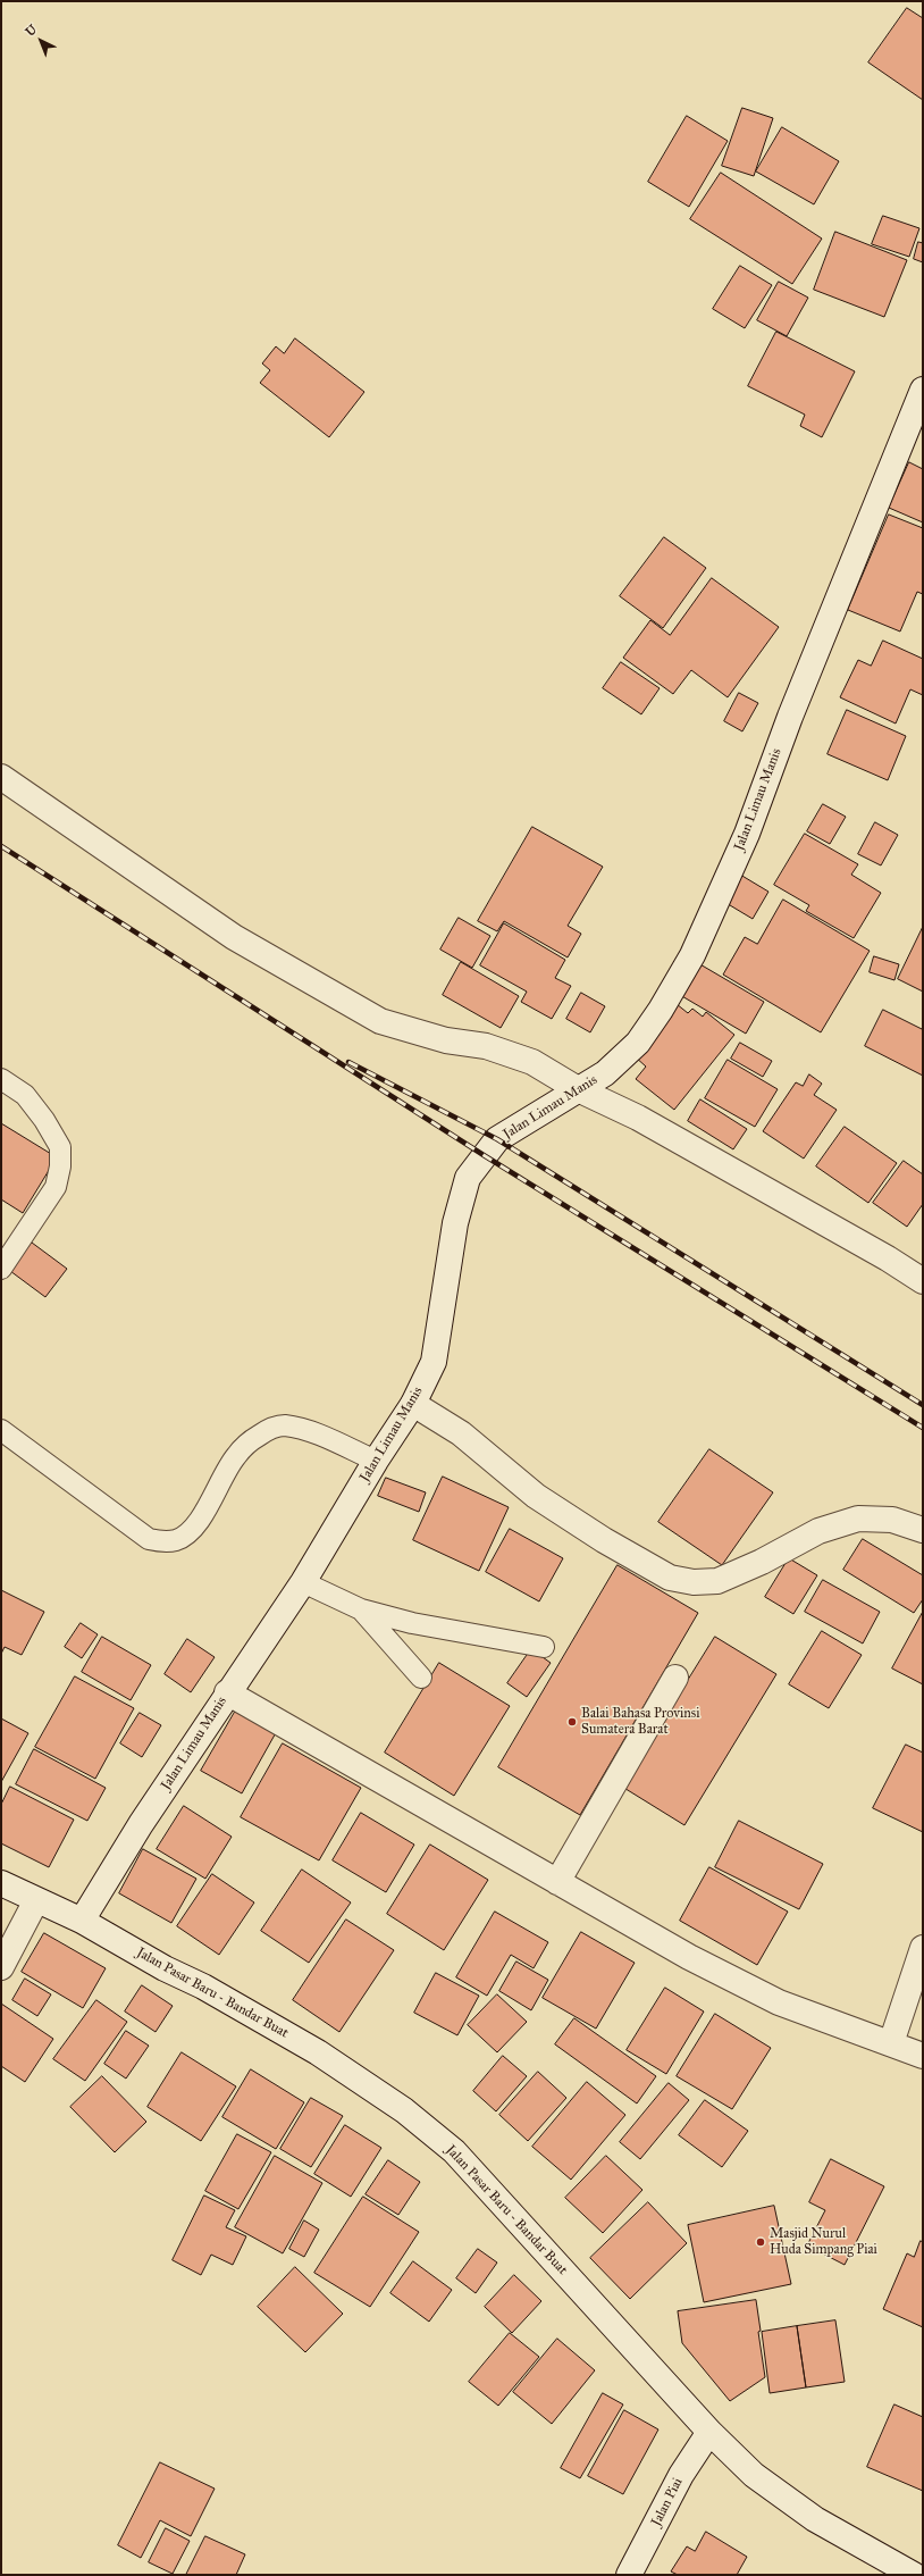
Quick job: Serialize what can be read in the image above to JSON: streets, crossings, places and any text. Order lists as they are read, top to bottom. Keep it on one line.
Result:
{"streets":{"street":["Jalan Limau Manis","Jalan Pasar Baru - Bandar Buat","Jalan Piai"]},"crossings":[["Jalan Limau Manis","Jalan Pasar Baru - Bandar Buat"],["Jalan Pasar Baru - Bandar Buat","Jalan Piai"]],"places":["Balai Bahasa Provinsi Sumatera Barat","Masjid Nurul Huda Simpang Piai"],"north":"top left"}
